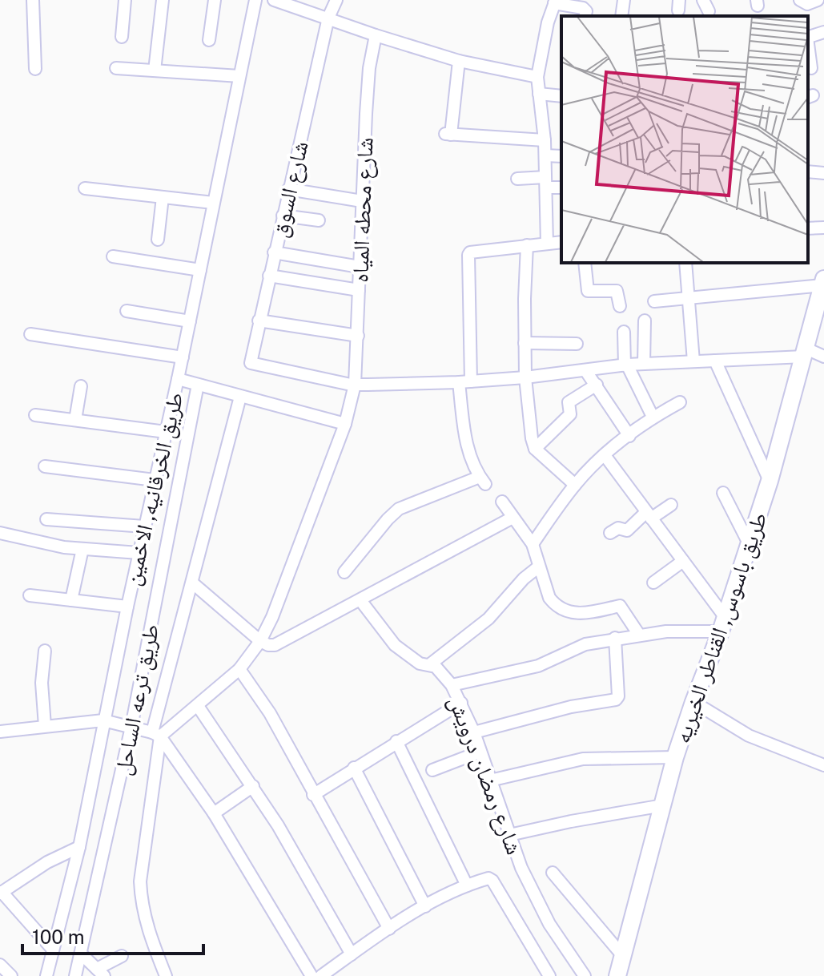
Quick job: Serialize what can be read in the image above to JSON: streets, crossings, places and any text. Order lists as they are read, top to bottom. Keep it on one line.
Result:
{"streets":{"street":["شارع السوق","شارع محطه المياه","طريق الخرقانيه, الاخمين","طريق باسوس, القناطر الخيريه","طريق ترعه الساحل","شارع رمضان درويش"]},"crossings":[["شارع السوق","شارع محطه المياه"]],"scale_bar":"100 m"}
